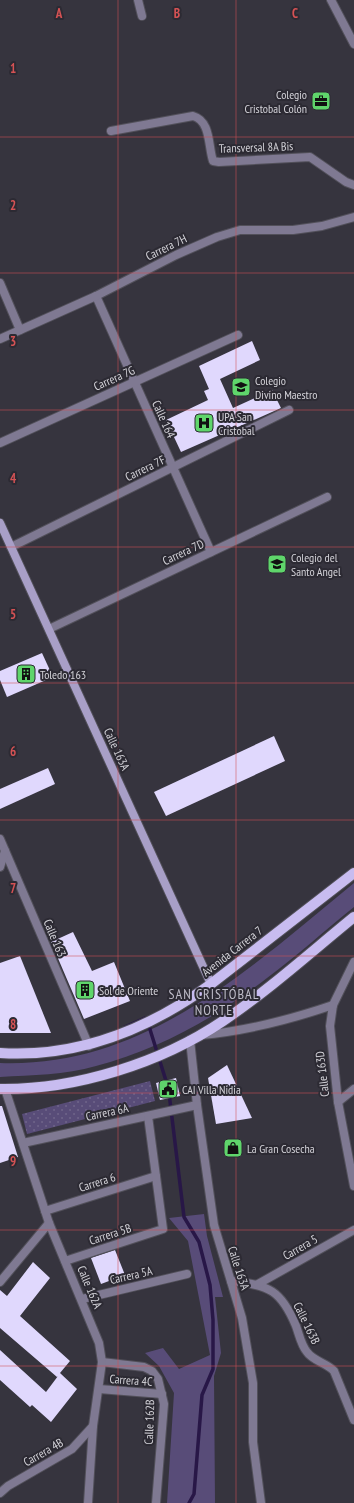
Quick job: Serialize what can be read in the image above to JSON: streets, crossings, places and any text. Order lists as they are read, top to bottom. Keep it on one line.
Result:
{"streets":{"main road":["Calle 163A","Avenida Carrera 7"],"street":["Transversal 8A Bis","Carrera 7H","Carrera 7G","Calle 164","Carrera 7F","Carrera 7D","Calle 163","Calle 163D","Carrera 6A","Carrera 6","Carrera 5B","Carrera 5","Carrera 5A","Calle 162A","Calle 163B","Carrera 4C","Calle 162B","Carrera 4B"]},"crossings":[["Carrera 7H","Calle 164"],["Carrera 7G","Calle 164"],["Calle 164","Carrera 7F"],["Calle 164","Carrera 7D"],["Carrera 7F","Calle 163A"],["Carrera 7D","Calle 163A"],["Calle 163A","Avenida Carrera 7"],["Calle 163A","Carrera 6A"],["Calle 163A","Calle 163B"],["Calle 163","Avenida Carrera 7"],["Carrera 6A","Calle 162A"],["Carrera 6","Carrera 5B"],["Carrera 6","Calle 162A"],["Carrera 5B","Calle 162A"],["Carrera 5","Calle 163B"],["Carrera 5A","Calle 162A"],["Calle 162A","Carrera 4C"],["Calle 162A","Calle 162B"],["Calle 162A","Carrera 4B"],["Carrera 4C","Calle 162B"]],"districts":["SAN CRISTÓBAL NORTE"],"places":{"office":["Colegio Cristobal Colón"],"school or university":["Colegio Divino Maestro","Colegio del Santo Angel"],"hospital":["UPA San Cristobal"],"building":["Toledo 163","Sol de Oriente"],"public building":["CAI Villa Nidia"],"shop":["La Gran Cosecha"]},"grid":{"columns":["A","B","C"],"rows":["1","2","3","4","5","6","7","8","9"]}}
